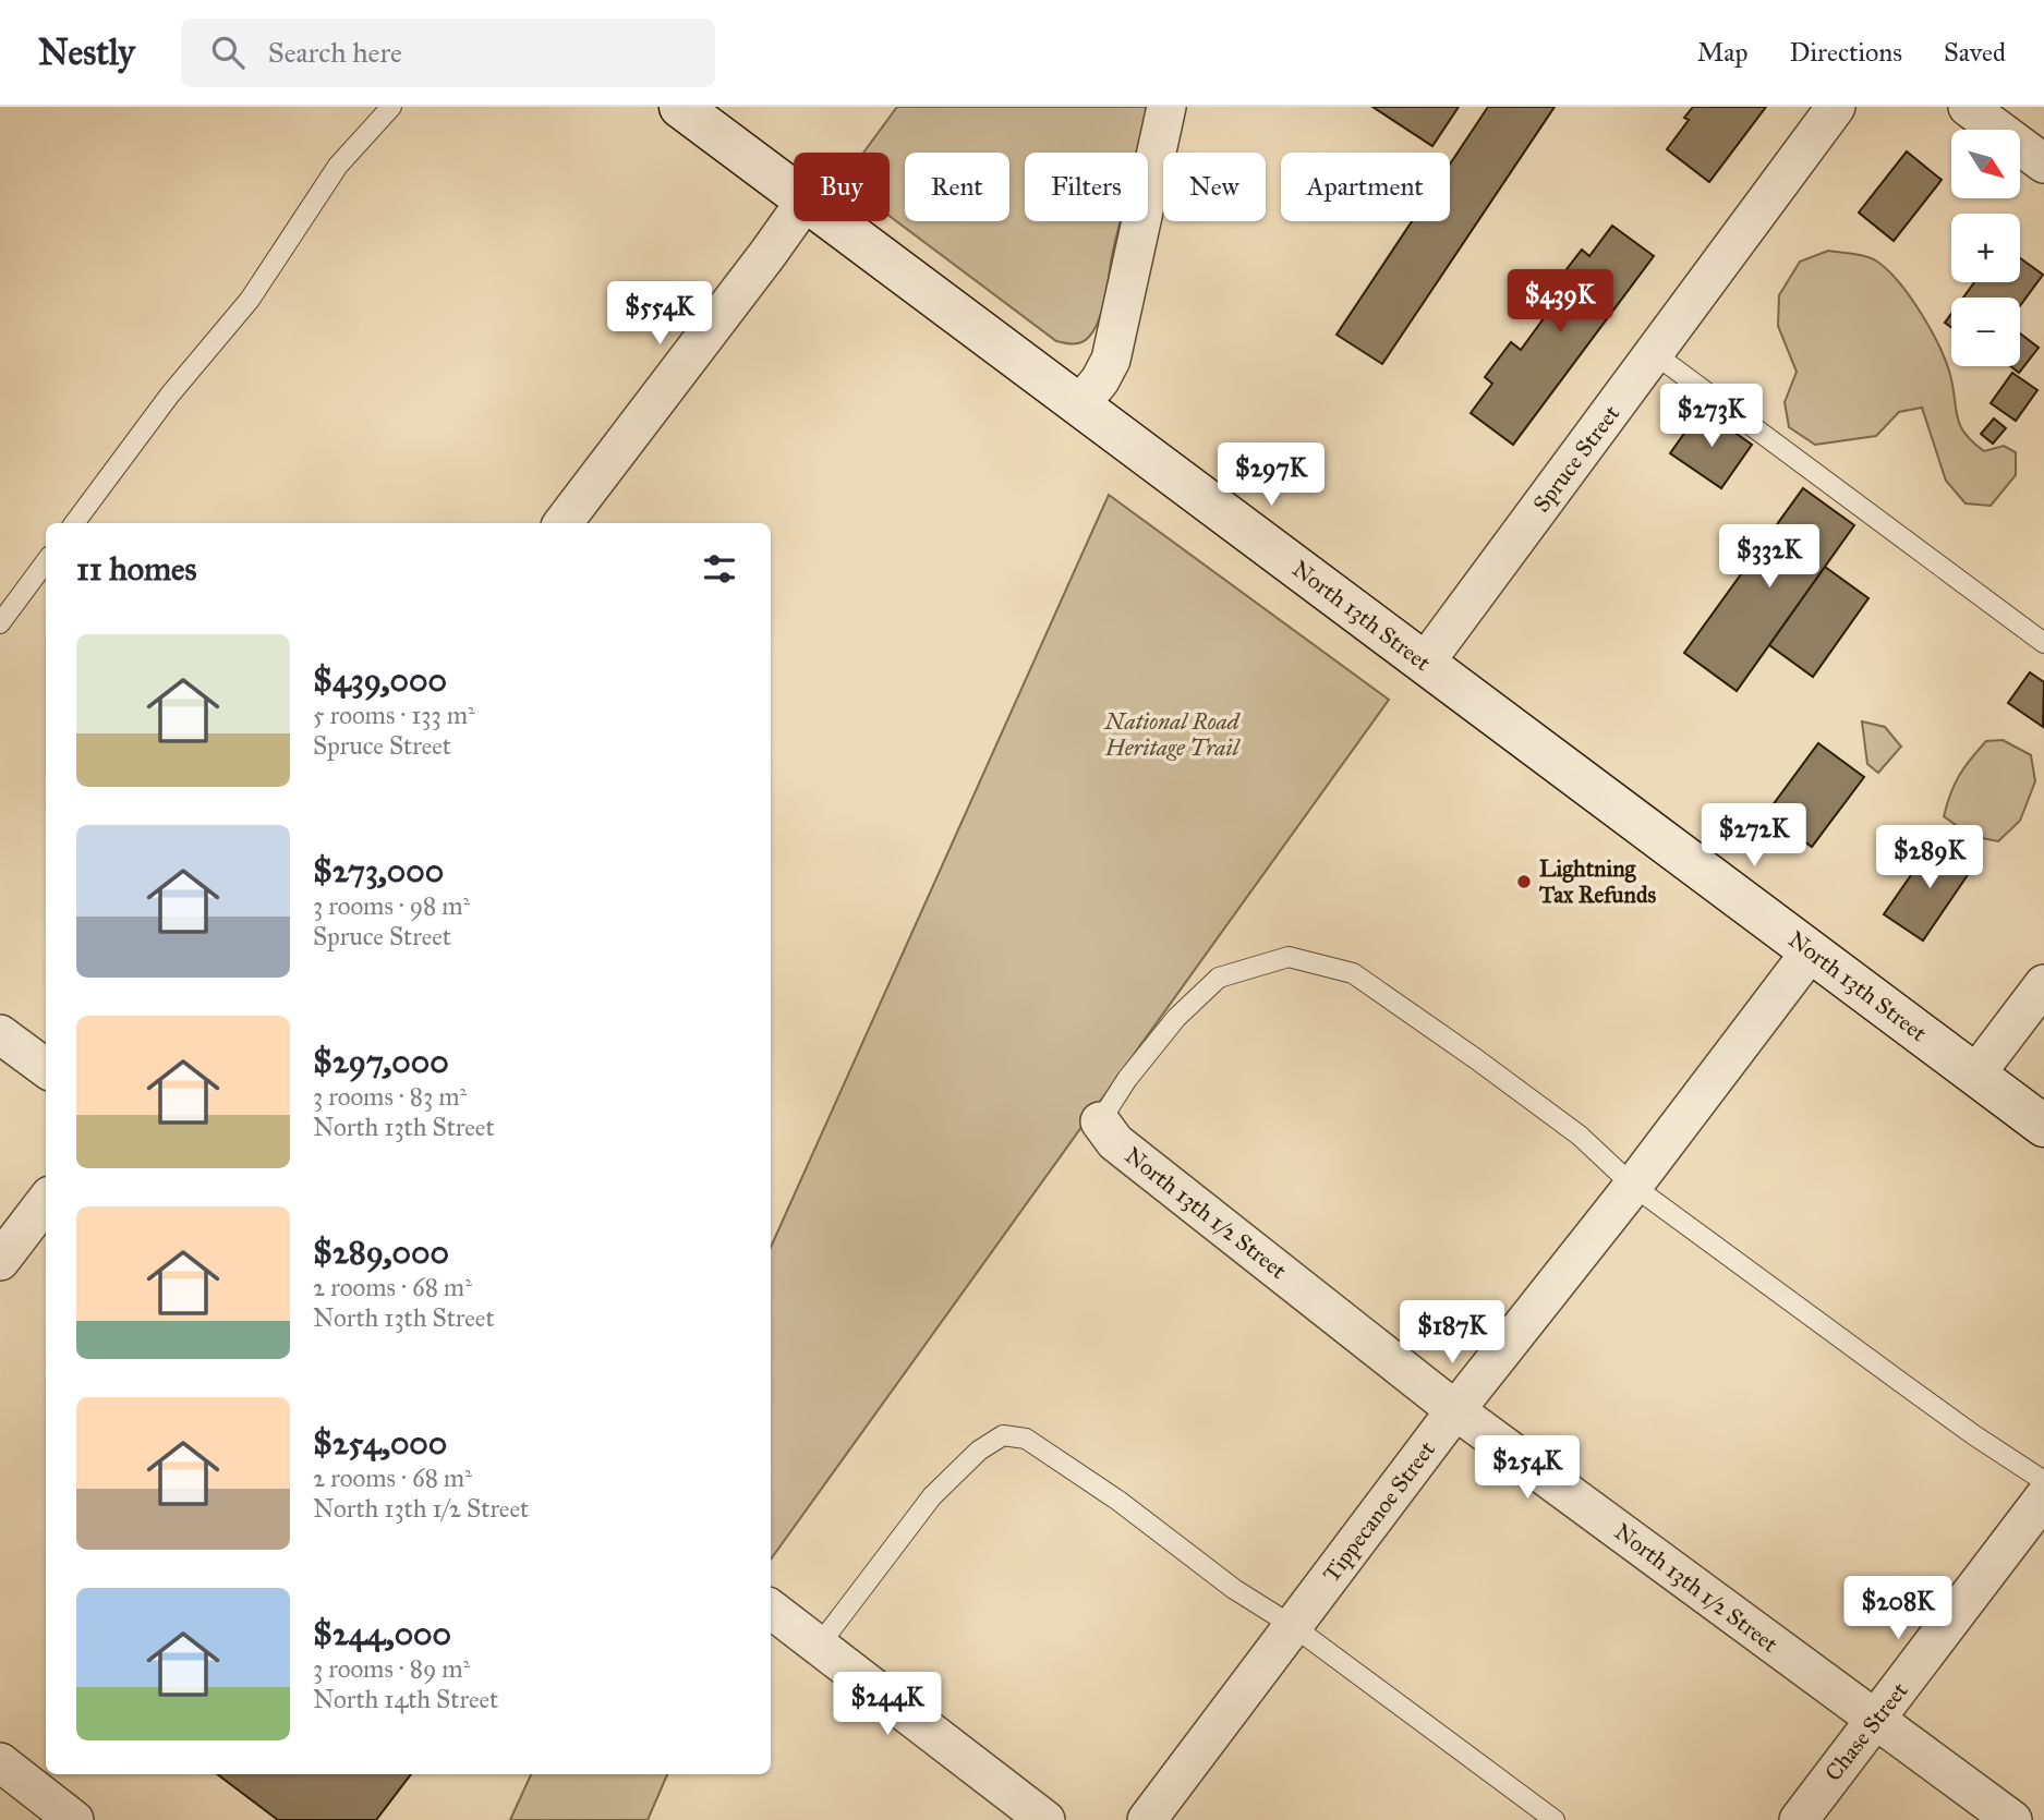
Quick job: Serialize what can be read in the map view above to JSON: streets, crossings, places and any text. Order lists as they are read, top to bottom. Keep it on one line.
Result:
{"streets":{"main road":["North 13th Street"],"street":["Spruce Street","North 13th 1/2 Street","Tippecanoe Street","Chase Street"]},"crossings":[["Spruce Street","North 13th Street"],["North 13th Street","Tippecanoe Street"],["North 13th 1/2 Street","Tippecanoe Street"],["North 13th 1/2 Street","Chase Street"]],"parks":["National Road Heritage Trail"],"places":["Lightning Tax Refunds"],"north":"bottom right","page":{"header":"Nestly","search":"Search here","nav":["Map","Directions","Saved"],"map_buttons":["+","−"],"chip":["Buy","Rent","Filters","New","Apartment"],"price":["$439K","$554K","$273K","$297K","$332K","$272K","$289K","$187K","$254K","$208K","$244K"],"heading":"11 homes","list":[{"name":"$439,000","note":"5 rooms · 133 m² · Spruce Street"},{"name":"$273,000","note":"3 rooms · 98 m² · Spruce Street"},{"name":"$297,000","note":"3 rooms · 83 m² · North 13th Street"},{"name":"$289,000","note":"2 rooms · 68 m² · North 13th Street"},{"name":"$254,000","note":"2 rooms · 68 m² · North 13th 1/2 Street"},{"name":"$244,000","note":"3 rooms · 89 m² · North 14th Street"}]}}
